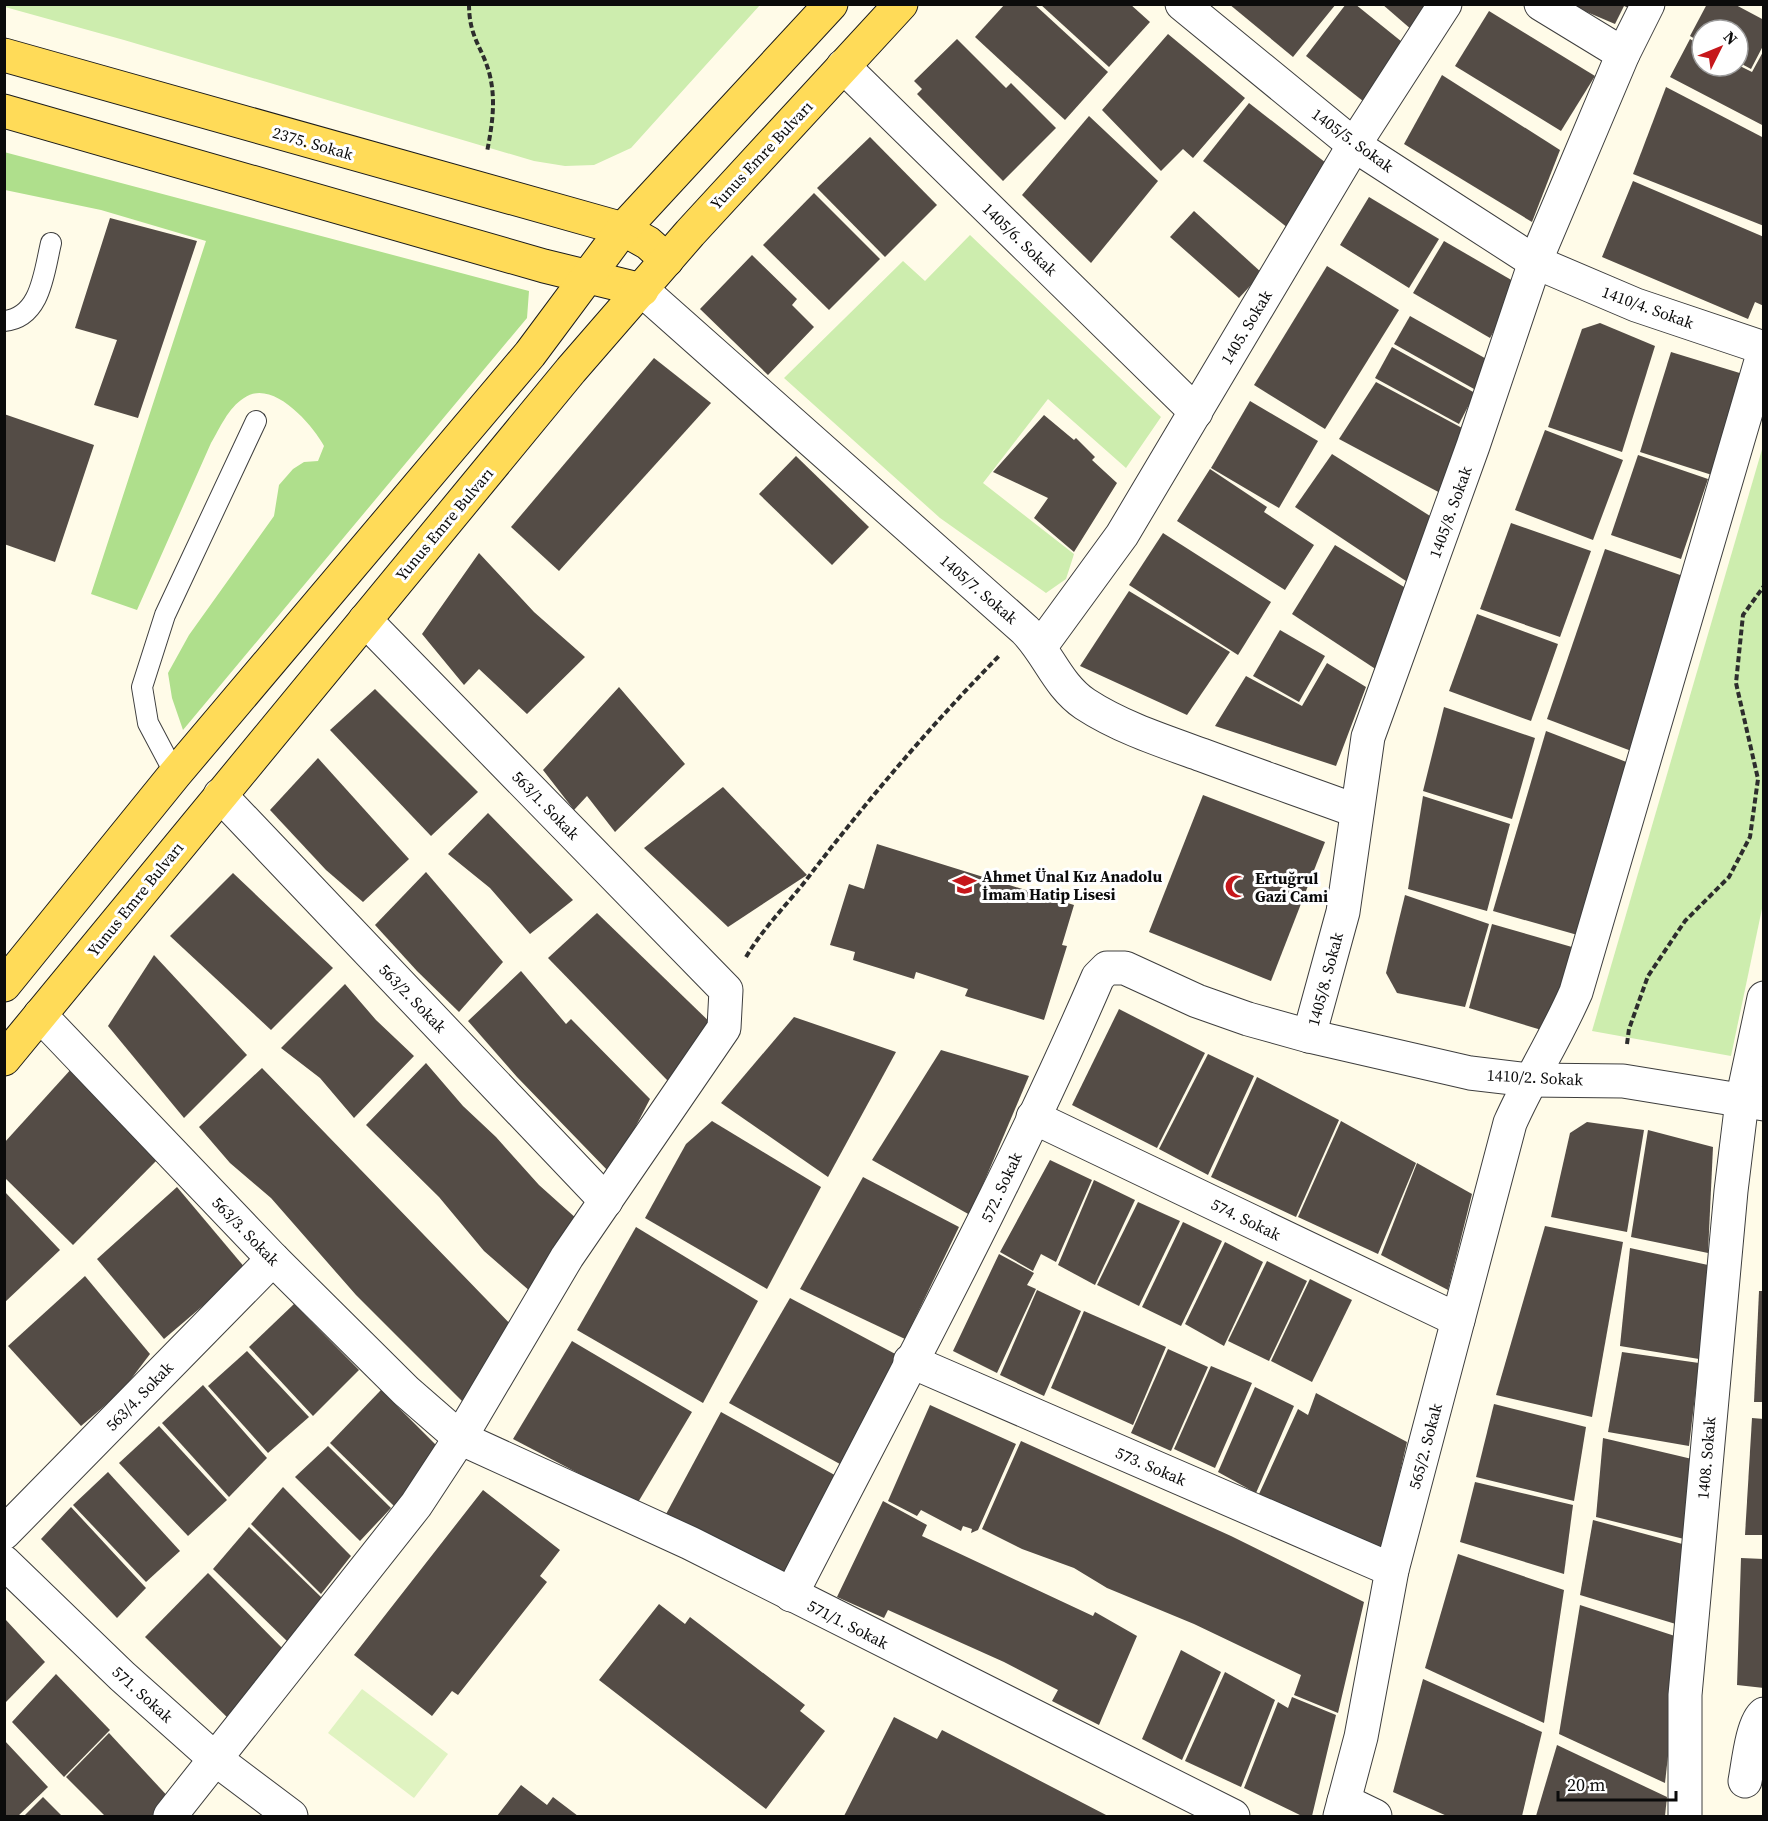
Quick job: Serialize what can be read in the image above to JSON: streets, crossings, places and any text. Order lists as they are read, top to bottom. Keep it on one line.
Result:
{"streets":{"main road":["2375. Sokak","Yunus Emre Bulvarı"],"street":["1405/5. Sokak","1405/6. Sokak","1410/4. Sokak","1405. Sokak","1405/8. Sokak","1405/7. Sokak","563/1. Sokak","563/2. Sokak","1410/2. Sokak","572. Sokak","574. Sokak","563/3. Sokak","563/4. Sokak","565/2. Sokak","1408. Sokak","573. Sokak","571/1. Sokak","571. Sokak"]},"crossings":[["1405/5. Sokak","1410/4. Sokak"],["1405/5. Sokak","1405. Sokak"],["1405/5. Sokak","1405/8. Sokak"],["2375. Sokak","Yunus Emre Bulvarı"],["Yunus Emre Bulvarı","1405/6. Sokak"],["Yunus Emre Bulvarı","1405/7. Sokak"],["Yunus Emre Bulvarı","563/1. Sokak"],["Yunus Emre Bulvarı","563/2. Sokak"],["Yunus Emre Bulvarı","563/3. Sokak"],["1405/6. Sokak","1405. Sokak"],["1410/4. Sokak","1405/8. Sokak"],["1410/4. Sokak","565/2. Sokak"],["1405. Sokak","1405/7. Sokak"],["1405/8. Sokak","1405/7. Sokak"],["1405/8. Sokak","1410/2. Sokak"],["1405/8. Sokak","572. Sokak"],["1410/2. Sokak","572. Sokak"],["1410/2. Sokak","565/2. Sokak"],["1410/2. Sokak","1408. Sokak"],["572. Sokak","574. Sokak"],["572. Sokak","573. Sokak"],["572. Sokak","571/1. Sokak"],["574. Sokak","565/2. Sokak"],["563/3. Sokak","563/4. Sokak"],["563/3. Sokak","571/1. Sokak"],["565/2. Sokak","573. Sokak"]],"places":{"school or university":["Ahmet Ünal Kız Anadolu İmam Hatip Lisesi"],"mosque":["Ertuğrul Gazi Cami"]},"scale_bar":"20 m","north":"top right"}
